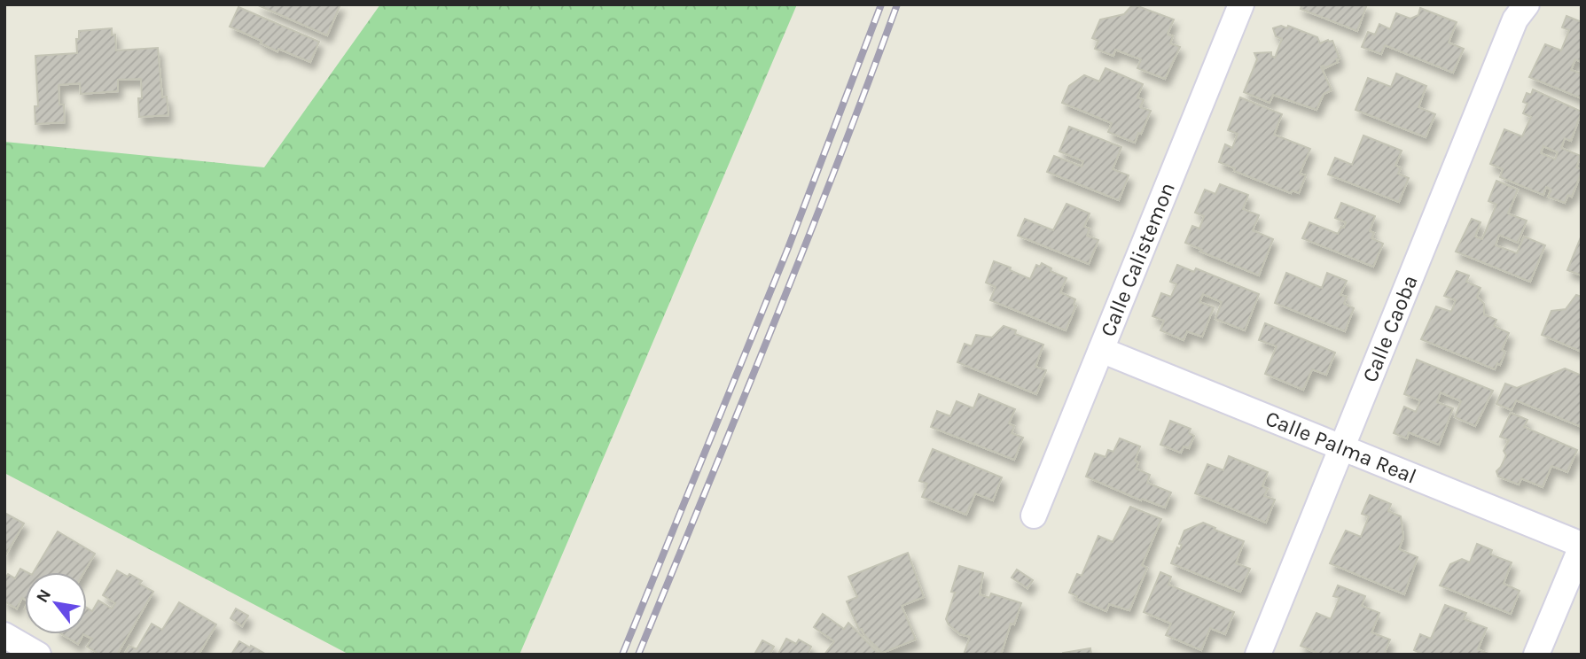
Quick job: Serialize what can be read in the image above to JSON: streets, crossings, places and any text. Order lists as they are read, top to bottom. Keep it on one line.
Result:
{"streets":{"street":["Calle Calistemon","Calle Caoba","Calle Palma Real"]},"crossings":[["Calle Calistemon","Calle Palma Real"],["Calle Caoba","Calle Palma Real"]],"north":"top left"}
